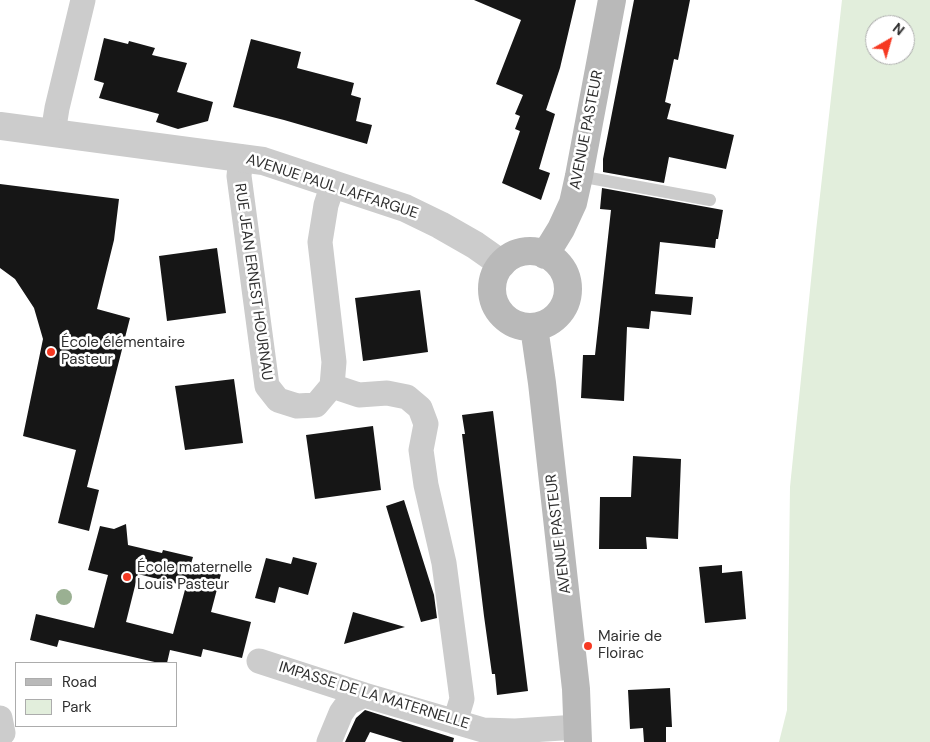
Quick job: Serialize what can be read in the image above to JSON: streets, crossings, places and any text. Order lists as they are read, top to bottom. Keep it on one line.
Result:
{"streets":{"main road":["AVENUE PASTEUR"],"street":["AVENUE PAUL LAFFARGUE","RUE JEAN ERNEST HOURNAU","IMPASSE DE LA MATERNELLE"]},"crossings":[["AVENUE PASTEUR","AVENUE PAUL LAFFARGUE"],["AVENUE PASTEUR","IMPASSE DE LA MATERNELLE"],["AVENUE PAUL LAFFARGUE","RUE JEAN ERNEST HOURNAU"]],"places":["École élémentaire Pasteur","École maternelle Louis Pasteur","Mairie de Floirac"],"legend":["Road","Park"],"north":"top right"}
